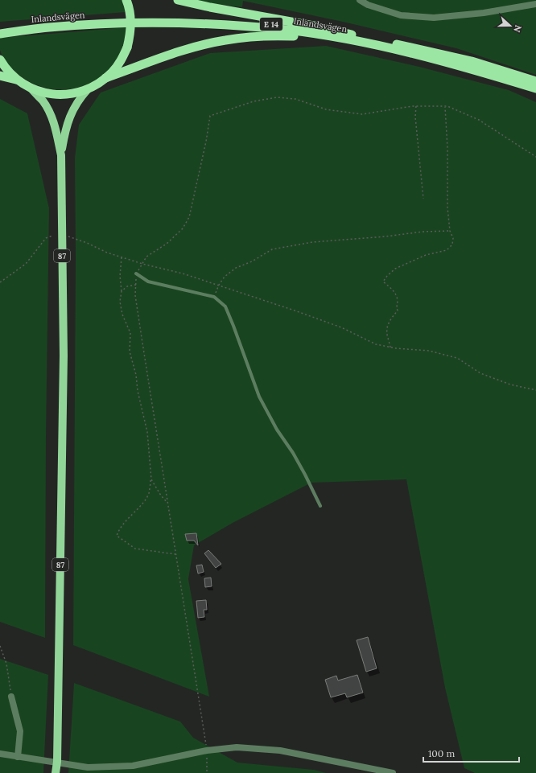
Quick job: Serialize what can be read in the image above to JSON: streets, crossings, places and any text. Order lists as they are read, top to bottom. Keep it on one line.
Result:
{"streets":{"highway":["Inlandsvägen","E 14"],"main road":["87"]},"scale_bar":"100 m","north":"right"}
